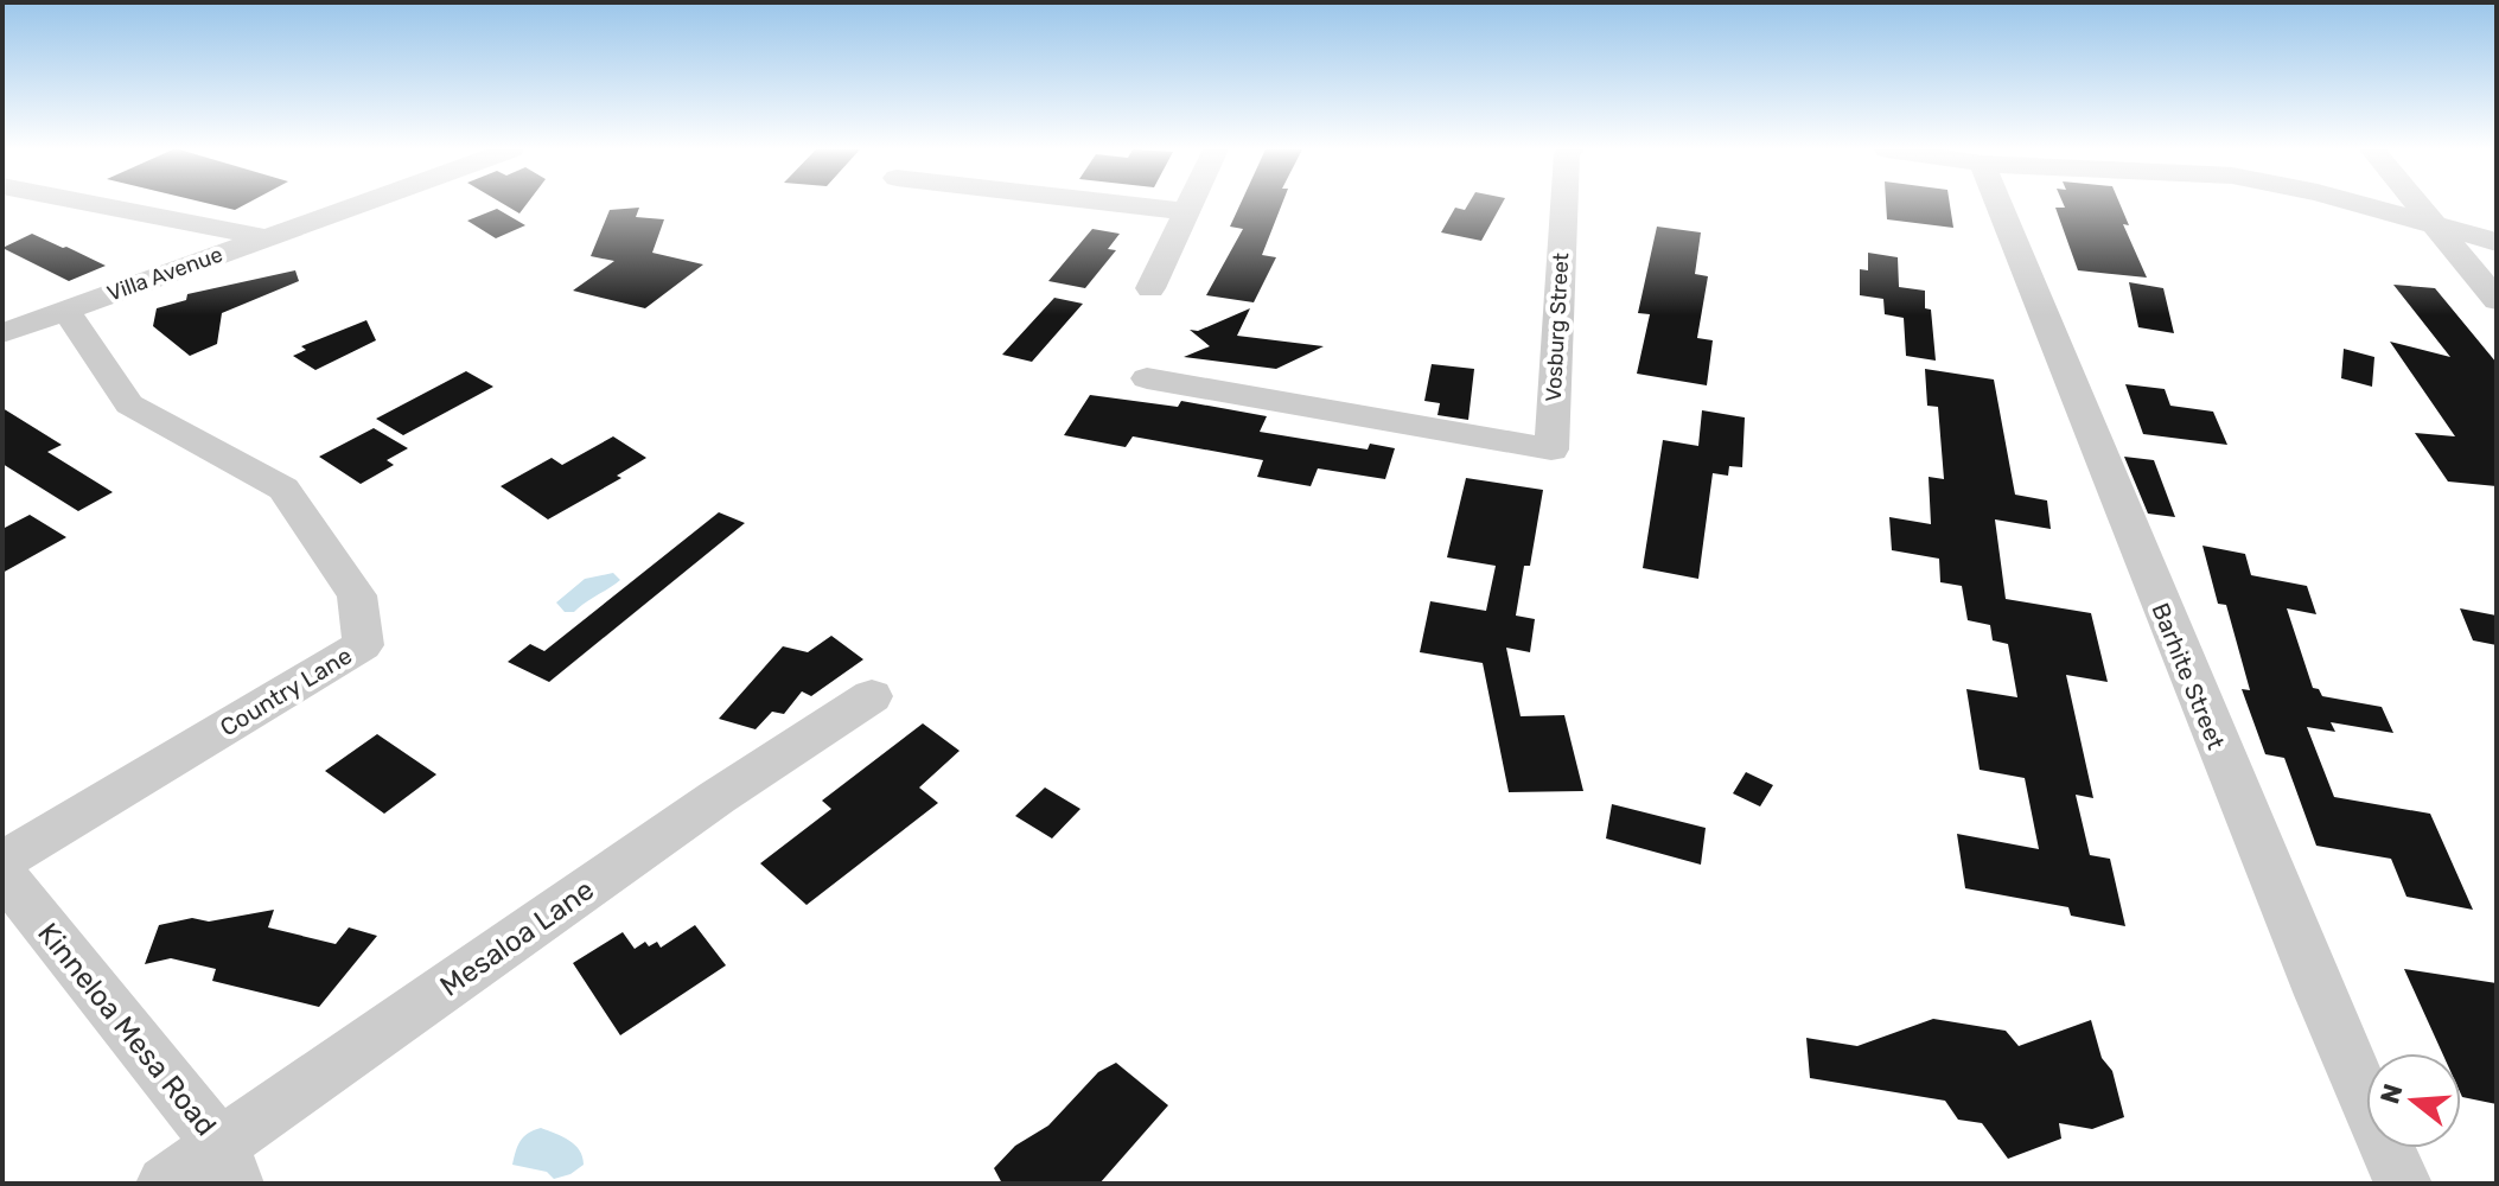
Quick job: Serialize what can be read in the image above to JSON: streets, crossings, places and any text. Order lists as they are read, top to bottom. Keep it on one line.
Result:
{"streets":{"street":["Villa Avenue","Vosburg Street","Barhite Street","Country Lane","Mesaloa Lane","Kinneloa Mesa Road"]},"crossings":[["Villa Avenue","Country Lane"],["Country Lane","Kinneloa Mesa Road"],["Mesaloa Lane","Kinneloa Mesa Road"]],"north":"left"}
